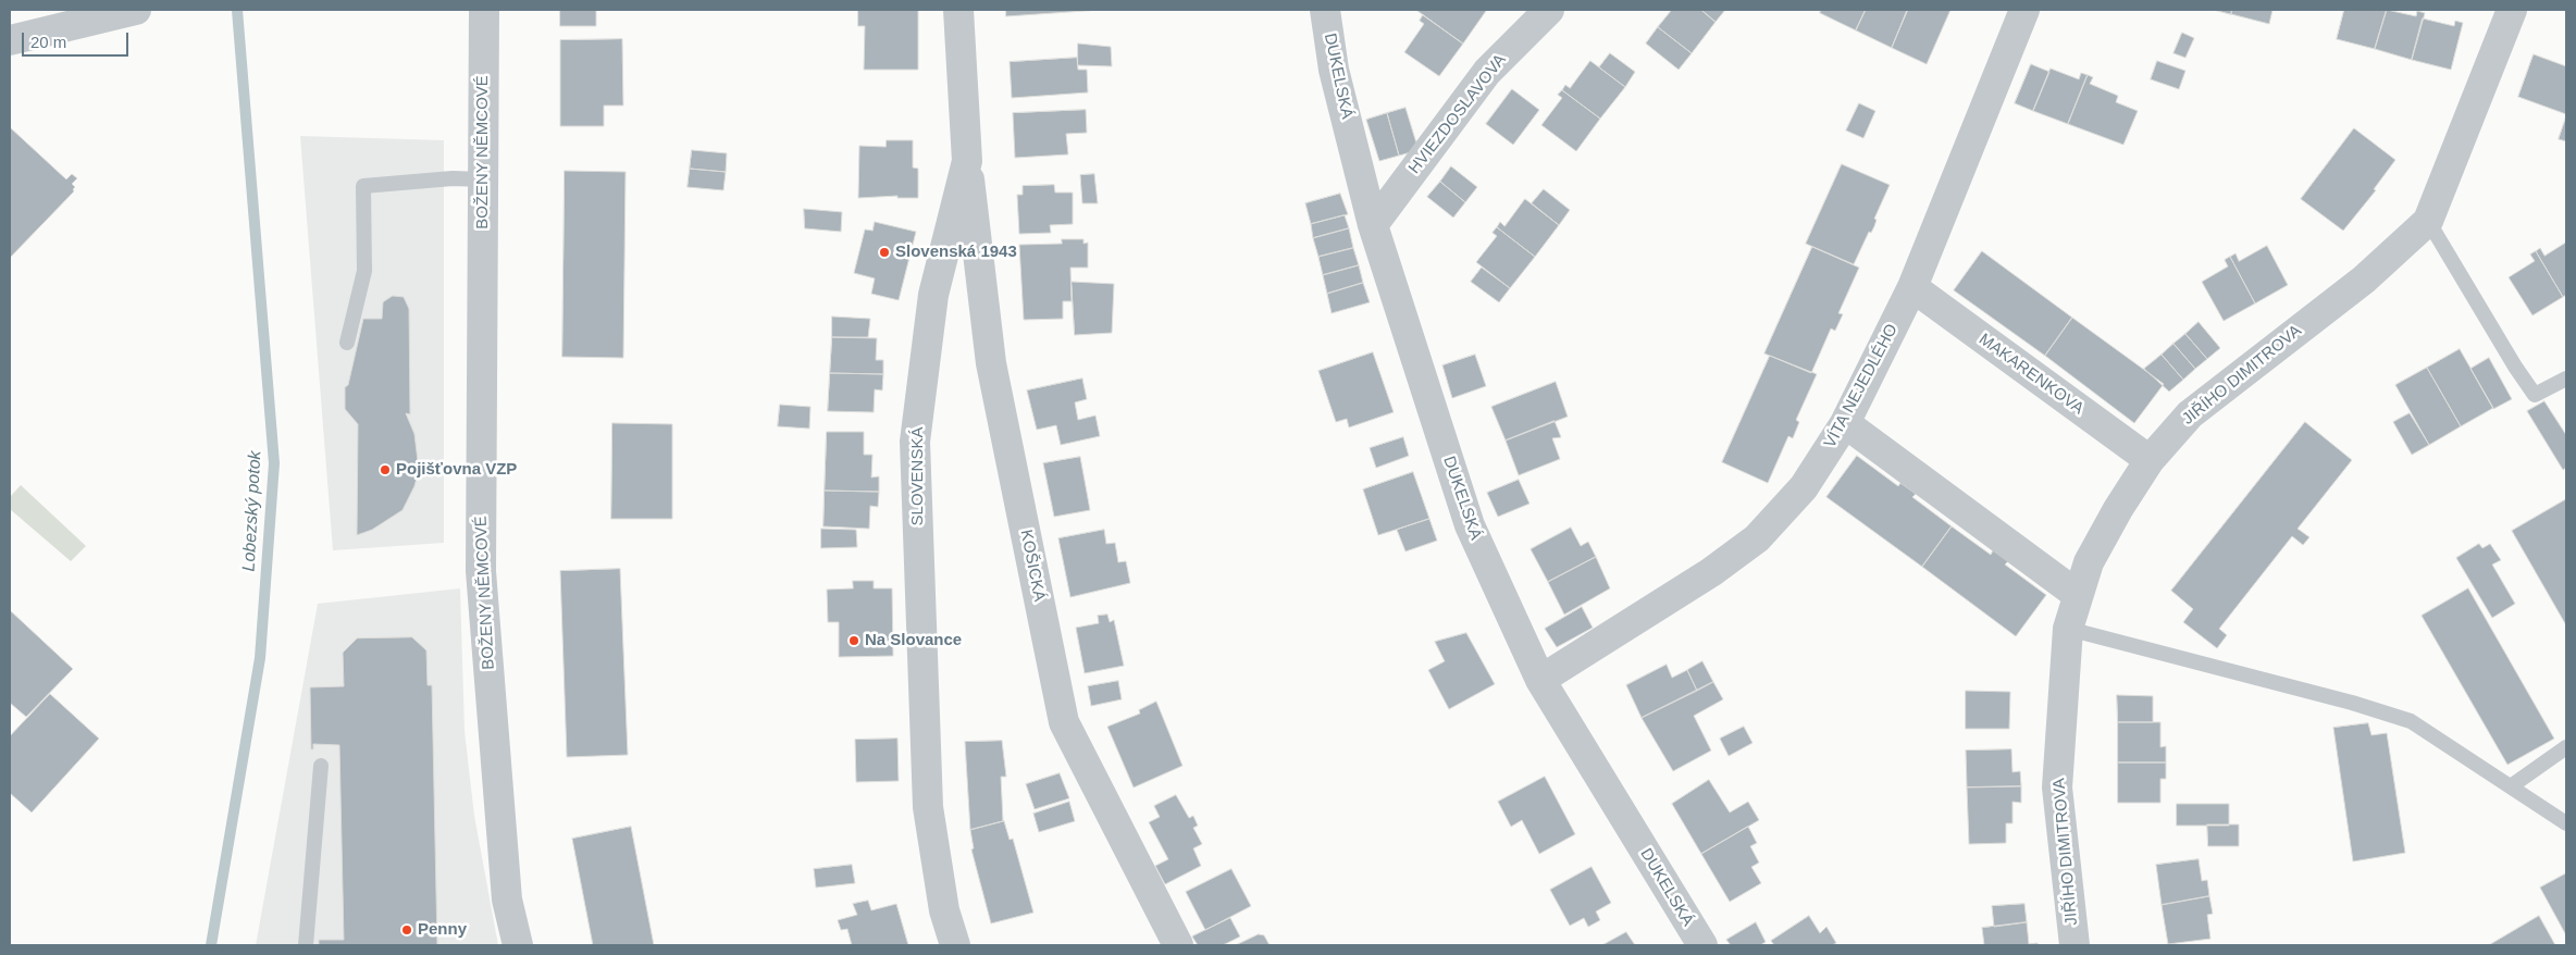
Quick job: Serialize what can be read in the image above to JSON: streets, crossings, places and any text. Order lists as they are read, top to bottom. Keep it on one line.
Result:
{"streets":{"street":["DUKELSKÁ","HVIEZDOSLAVOVA","BOŽENY NĚMCOVÉ","MAKARENKOVA","JIŘÍHO DIMITROVA","VÍTA NEJEDLÉHO","SLOVENSKÁ","KOŠICKÁ"]},"crossings":[["DUKELSKÁ","HVIEZDOSLAVOVA"],["DUKELSKÁ","VÍTA NEJEDLÉHO"],["MAKARENKOVA","JIŘÍHO DIMITROVA"],["MAKARENKOVA","VÍTA NEJEDLÉHO"],["SLOVENSKÁ","KOŠICKÁ"]],"water":["Lobezský potok"],"places":["Slovenská 1943","Pojišťovna VZP","Na Slovance","Penny"],"scale_bar":"20 m"}
